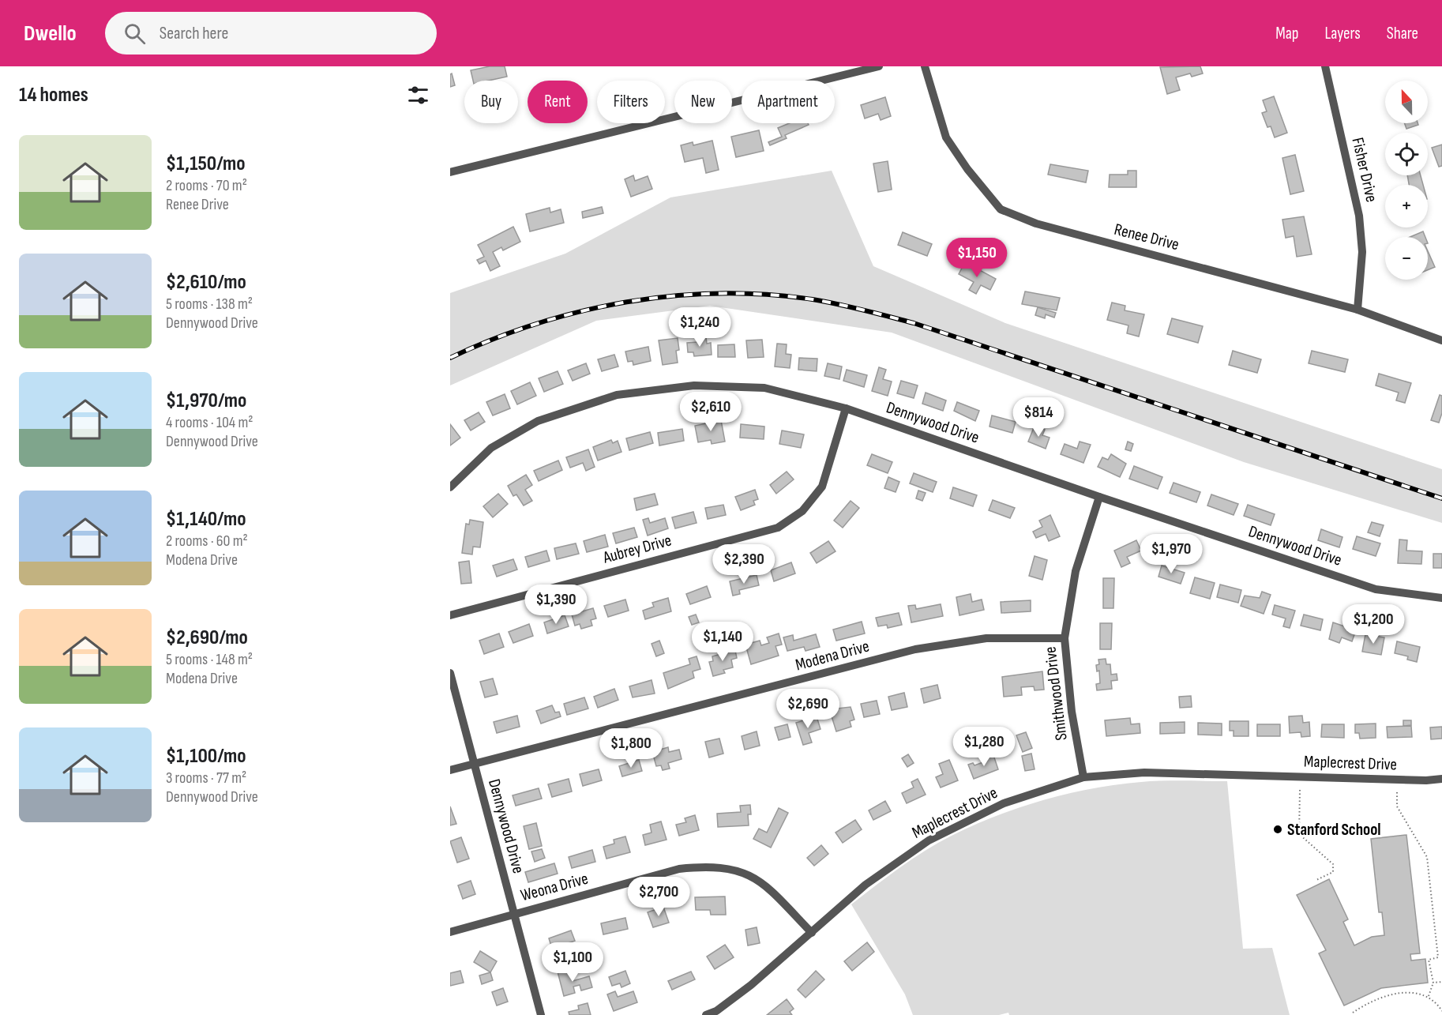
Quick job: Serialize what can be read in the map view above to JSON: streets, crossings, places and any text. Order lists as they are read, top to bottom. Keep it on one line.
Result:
{"streets":{"street":["Fisher Drive","Renee Drive","Dennywood Drive","Aubrey Drive","Modena Drive","Smithwood Drive","Maplecrest Drive","Weona Drive"]},"crossings":[["Fisher Drive","Renee Drive"],["Dennywood Drive","Aubrey Drive"],["Dennywood Drive","Modena Drive"],["Dennywood Drive","Smithwood Drive"],["Dennywood Drive","Weona Drive"],["Modena Drive","Smithwood Drive"],["Smithwood Drive","Maplecrest Drive"],["Maplecrest Drive","Weona Drive"]],"places":["Stanford School"],"north":"top","page":{"header":"Dwello","search":"Search here","nav":["Map","Layers","Share"],"heading":"14 homes","map_buttons":["+","−"],"chip":["Buy","Rent","Filters","New","Apartment"],"list":[{"name":"$1,150/mo","note":"2 rooms · 70 m² · Renee Drive"},{"name":"$2,610/mo","note":"5 rooms · 138 m² · Dennywood Drive"},{"name":"$1,970/mo","note":"4 rooms · 104 m² · Dennywood Drive"},{"name":"$1,140/mo","note":"2 rooms · 60 m² · Modena Drive"},{"name":"$2,690/mo","note":"5 rooms · 148 m² · Modena Drive"},{"name":"$1,100/mo","note":"3 rooms · 77 m² · Dennywood Drive"}],"price":["$1,150","$1,240","$2,610","$814","$1,970","$2,390","$1,390","$1,200","$1,140","$2,690","$1,280","$1,800","$2,700","$1,100"]}}
